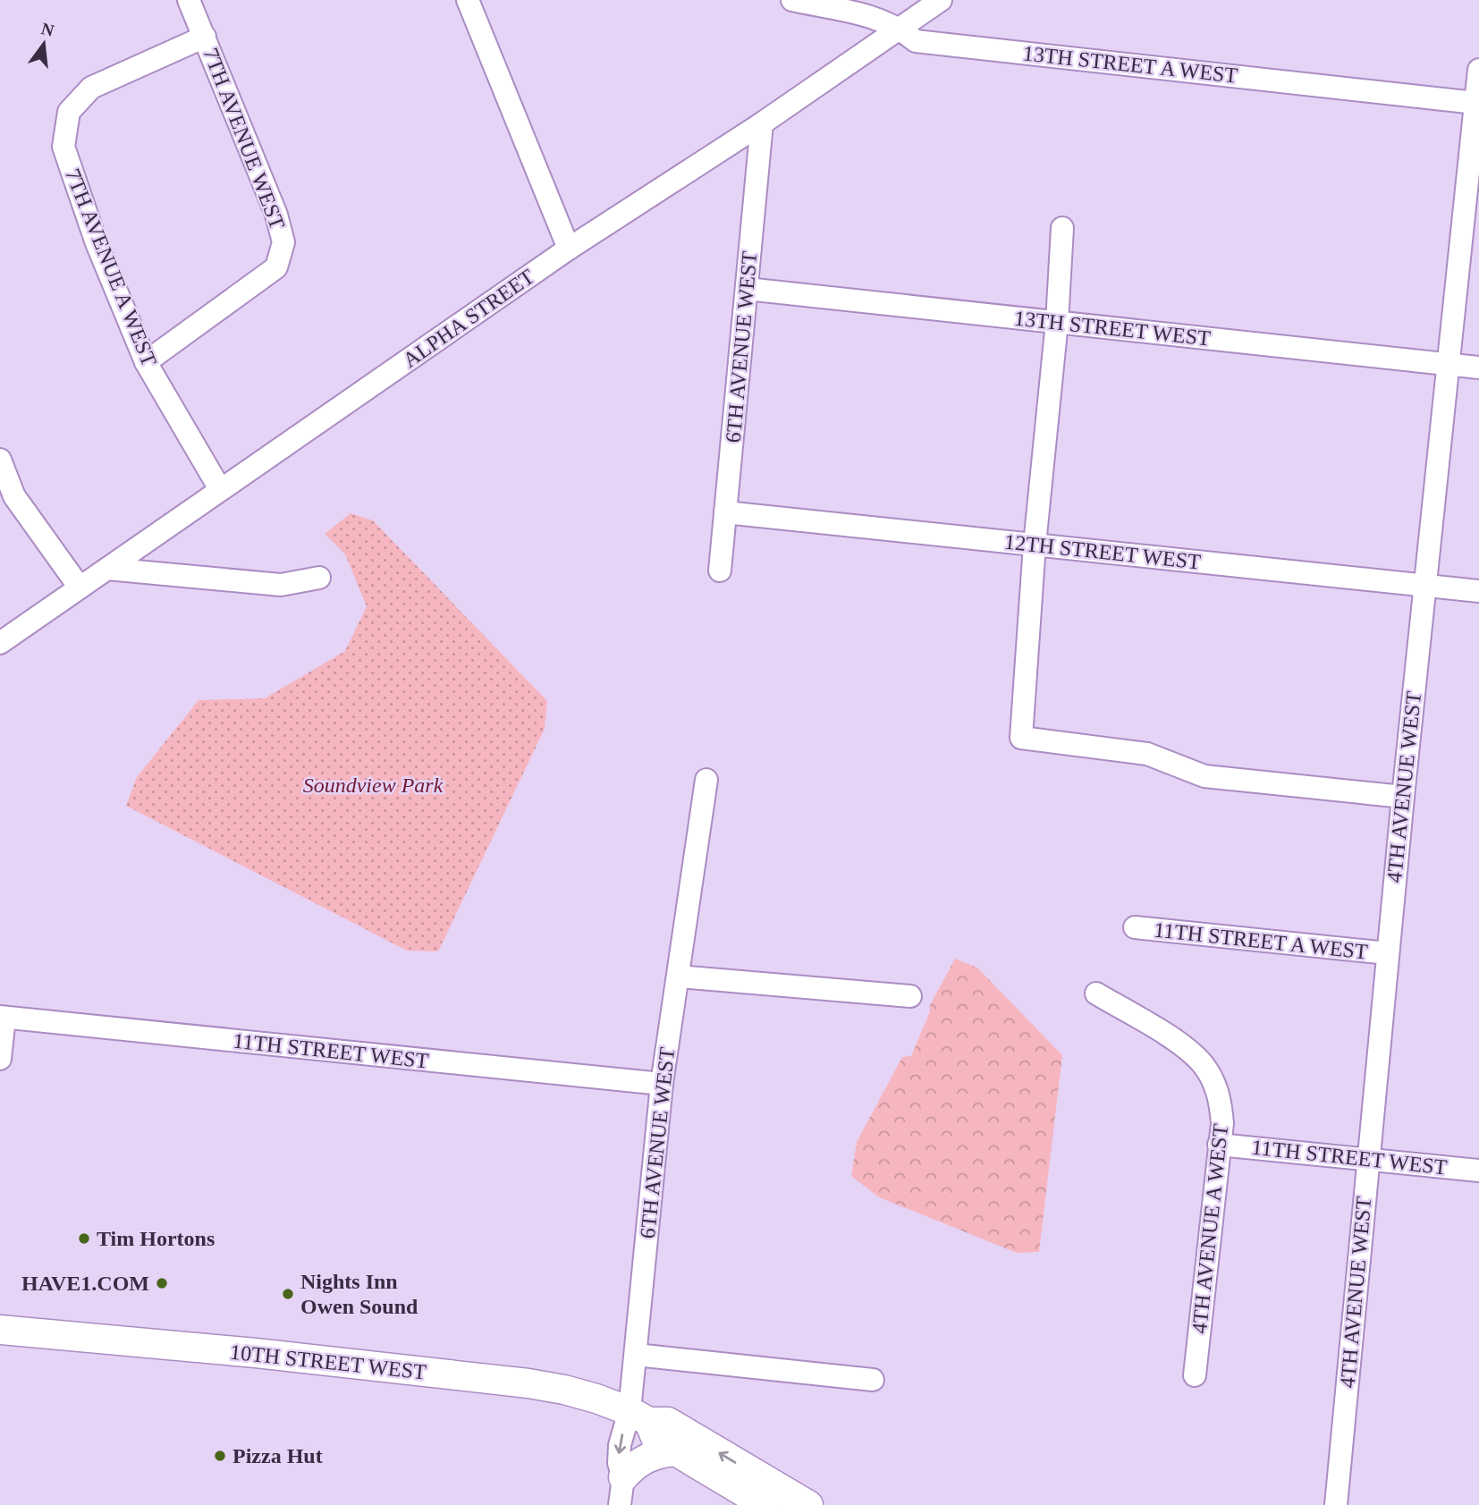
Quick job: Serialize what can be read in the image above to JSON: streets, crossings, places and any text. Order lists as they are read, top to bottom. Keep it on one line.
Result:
{"streets":{"main road":["10TH STREET WEST"],"street":["13TH STREET A WEST","7TH AVENUE WEST","7TH AVENUE A WEST","ALPHA STREET","13TH STREET WEST","6TH AVENUE WEST","12TH STREET WEST","4TH AVENUE WEST","11TH STREET A WEST","11TH STREET WEST","4TH AVENUE A WEST"]},"crossings":[["13TH STREET A WEST","ALPHA STREET"],["13TH STREET A WEST","4TH AVENUE WEST"],["7TH AVENUE WEST","7TH AVENUE A WEST"],["7TH AVENUE A WEST","ALPHA STREET"],["ALPHA STREET","6TH AVENUE WEST"],["13TH STREET WEST","6TH AVENUE WEST"],["13TH STREET WEST","4TH AVENUE WEST"],["6TH AVENUE WEST","12TH STREET WEST"],["6TH AVENUE WEST","11TH STREET WEST"],["6TH AVENUE WEST","10TH STREET WEST"],["12TH STREET WEST","4TH AVENUE WEST"],["4TH AVENUE WEST","11TH STREET A WEST"],["4TH AVENUE WEST","11TH STREET WEST"],["11TH STREET WEST","4TH AVENUE A WEST"]],"parks":["Soundview Park"],"places":["Tim Hortons","HAVE1.COM","Nights Inn Owen Sound","Pizza Hut"],"north":"top"}
